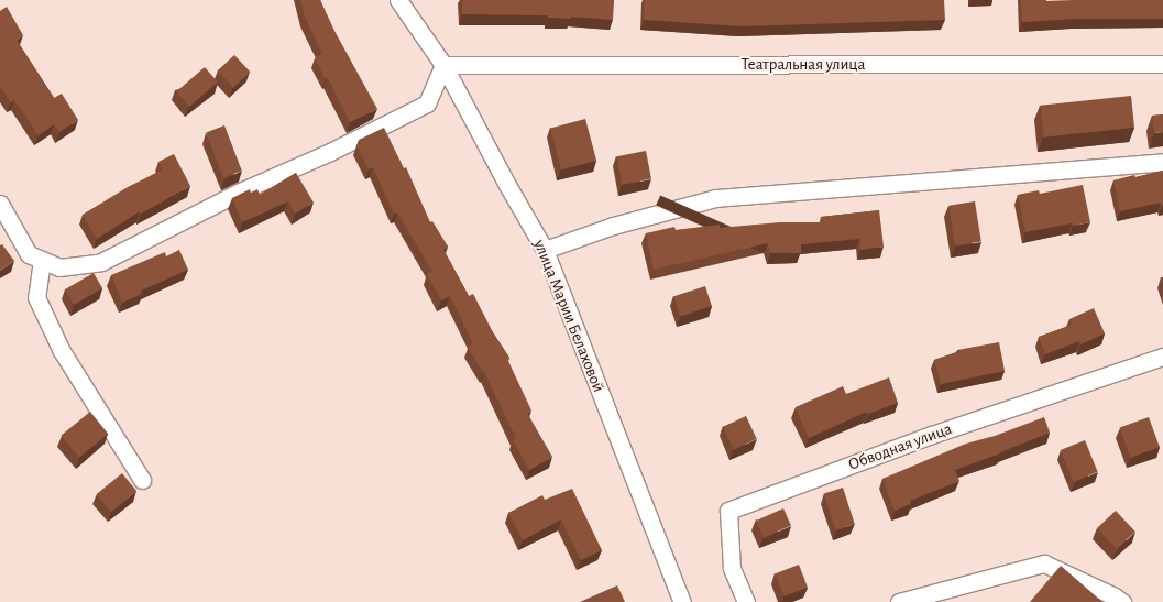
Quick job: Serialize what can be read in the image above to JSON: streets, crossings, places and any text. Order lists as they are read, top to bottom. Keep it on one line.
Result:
{"streets":{"street":["Театральная улица","улица Марии Белаховой","Обводная улица"]},"crossings":[["Театральная улица","улица Марии Белаховой"]]}
